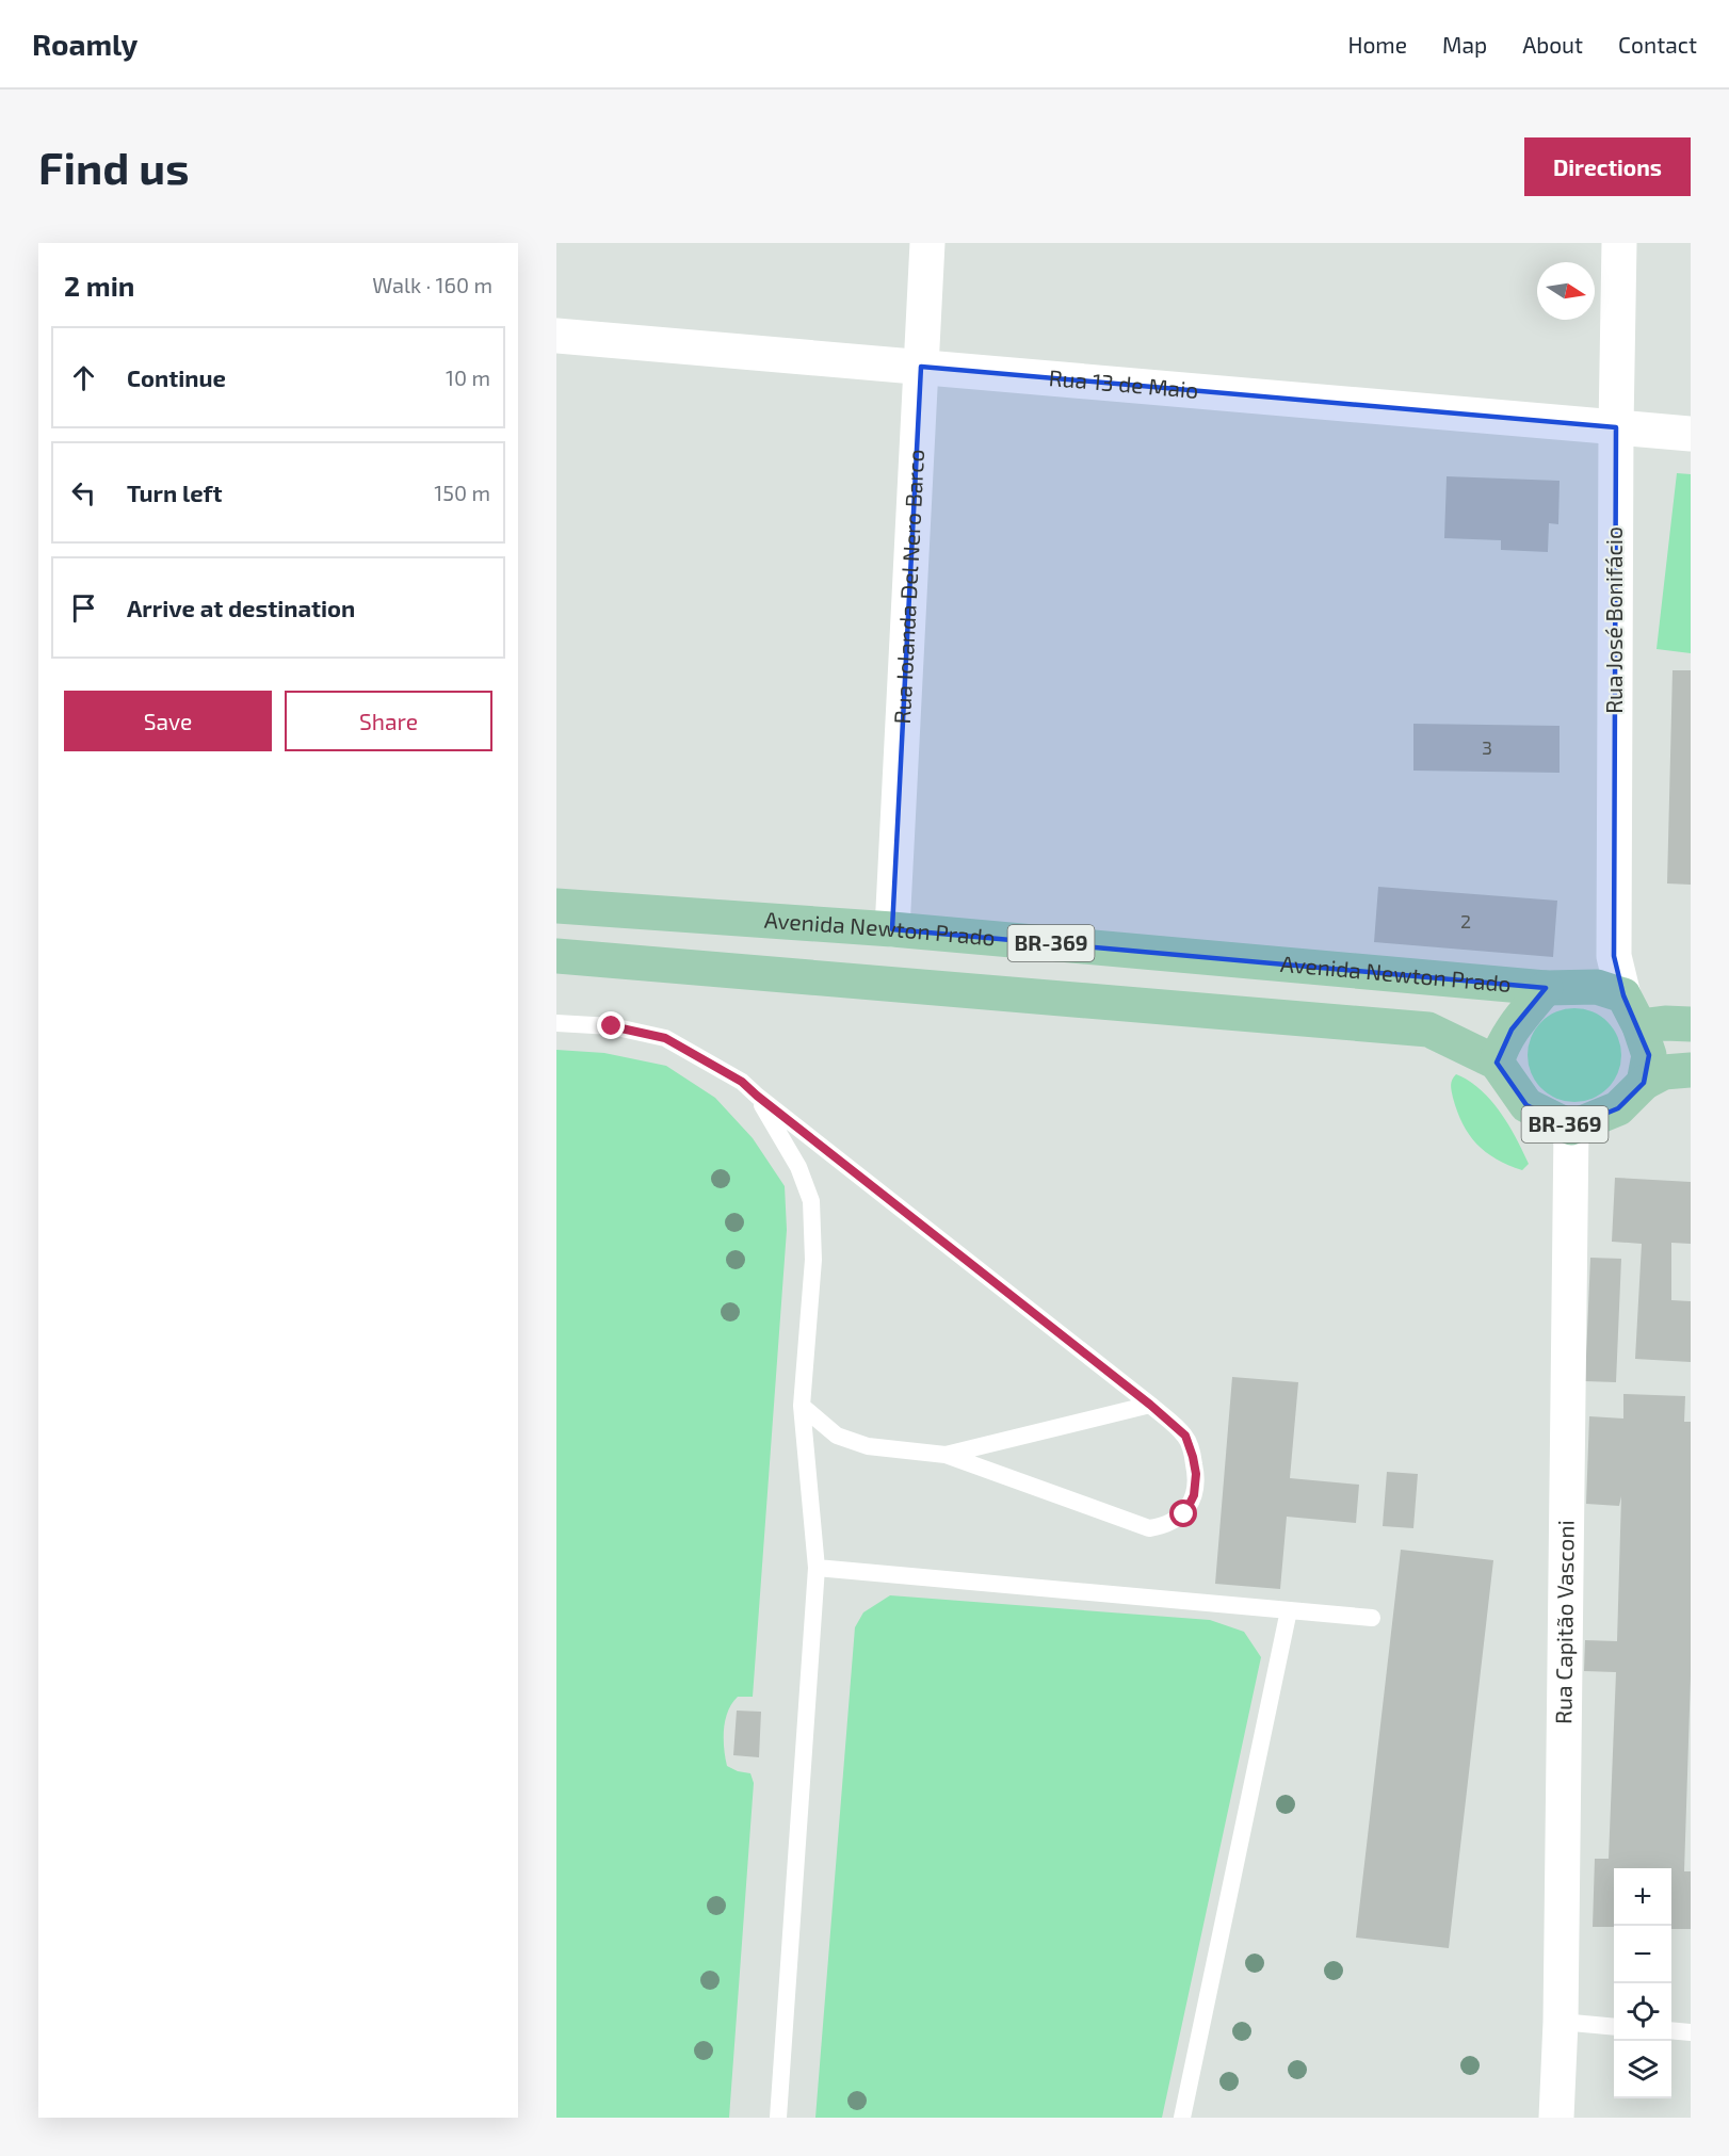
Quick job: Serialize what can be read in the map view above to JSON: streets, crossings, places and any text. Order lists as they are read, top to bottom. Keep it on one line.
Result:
{"streets":{"main road":["Avenida Newton Prado","BR-369"],"street":["Rua 13 de Maio","Rua Iolanda Del Nero Barco","Rua José Bonifácio","Rua Capitão Vasconi"]},"crossings":[["Rua 13 de Maio","Rua Iolanda Del Nero Barco"],["Rua 13 de Maio","Rua José Bonifácio"],["Rua Iolanda Del Nero Barco","Avenida Newton Prado"],["Rua José Bonifácio","Avenida Newton Prado"],["Rua José Bonifácio","BR-369"],["Rua José Bonifácio","Rua Capitão Vasconi"],["Avenida Newton Prado","BR-369"],["Avenida Newton Prado","Rua Capitão Vasconi"],["BR-369","Rua Capitão Vasconi"]],"house_numbers":["3","2"],"north":"right","page":{"header":"Roamly","nav":["Home","Map","About","Contact"],"buttons":["Directions",["Save","Share"]],"title":"Find us","heading":["2 min","Walk · 160 m"],"list":[["Continue","10 m"],["Turn left","150 m"],"Arrive at destination"],"map_buttons":["+","−"]}}
